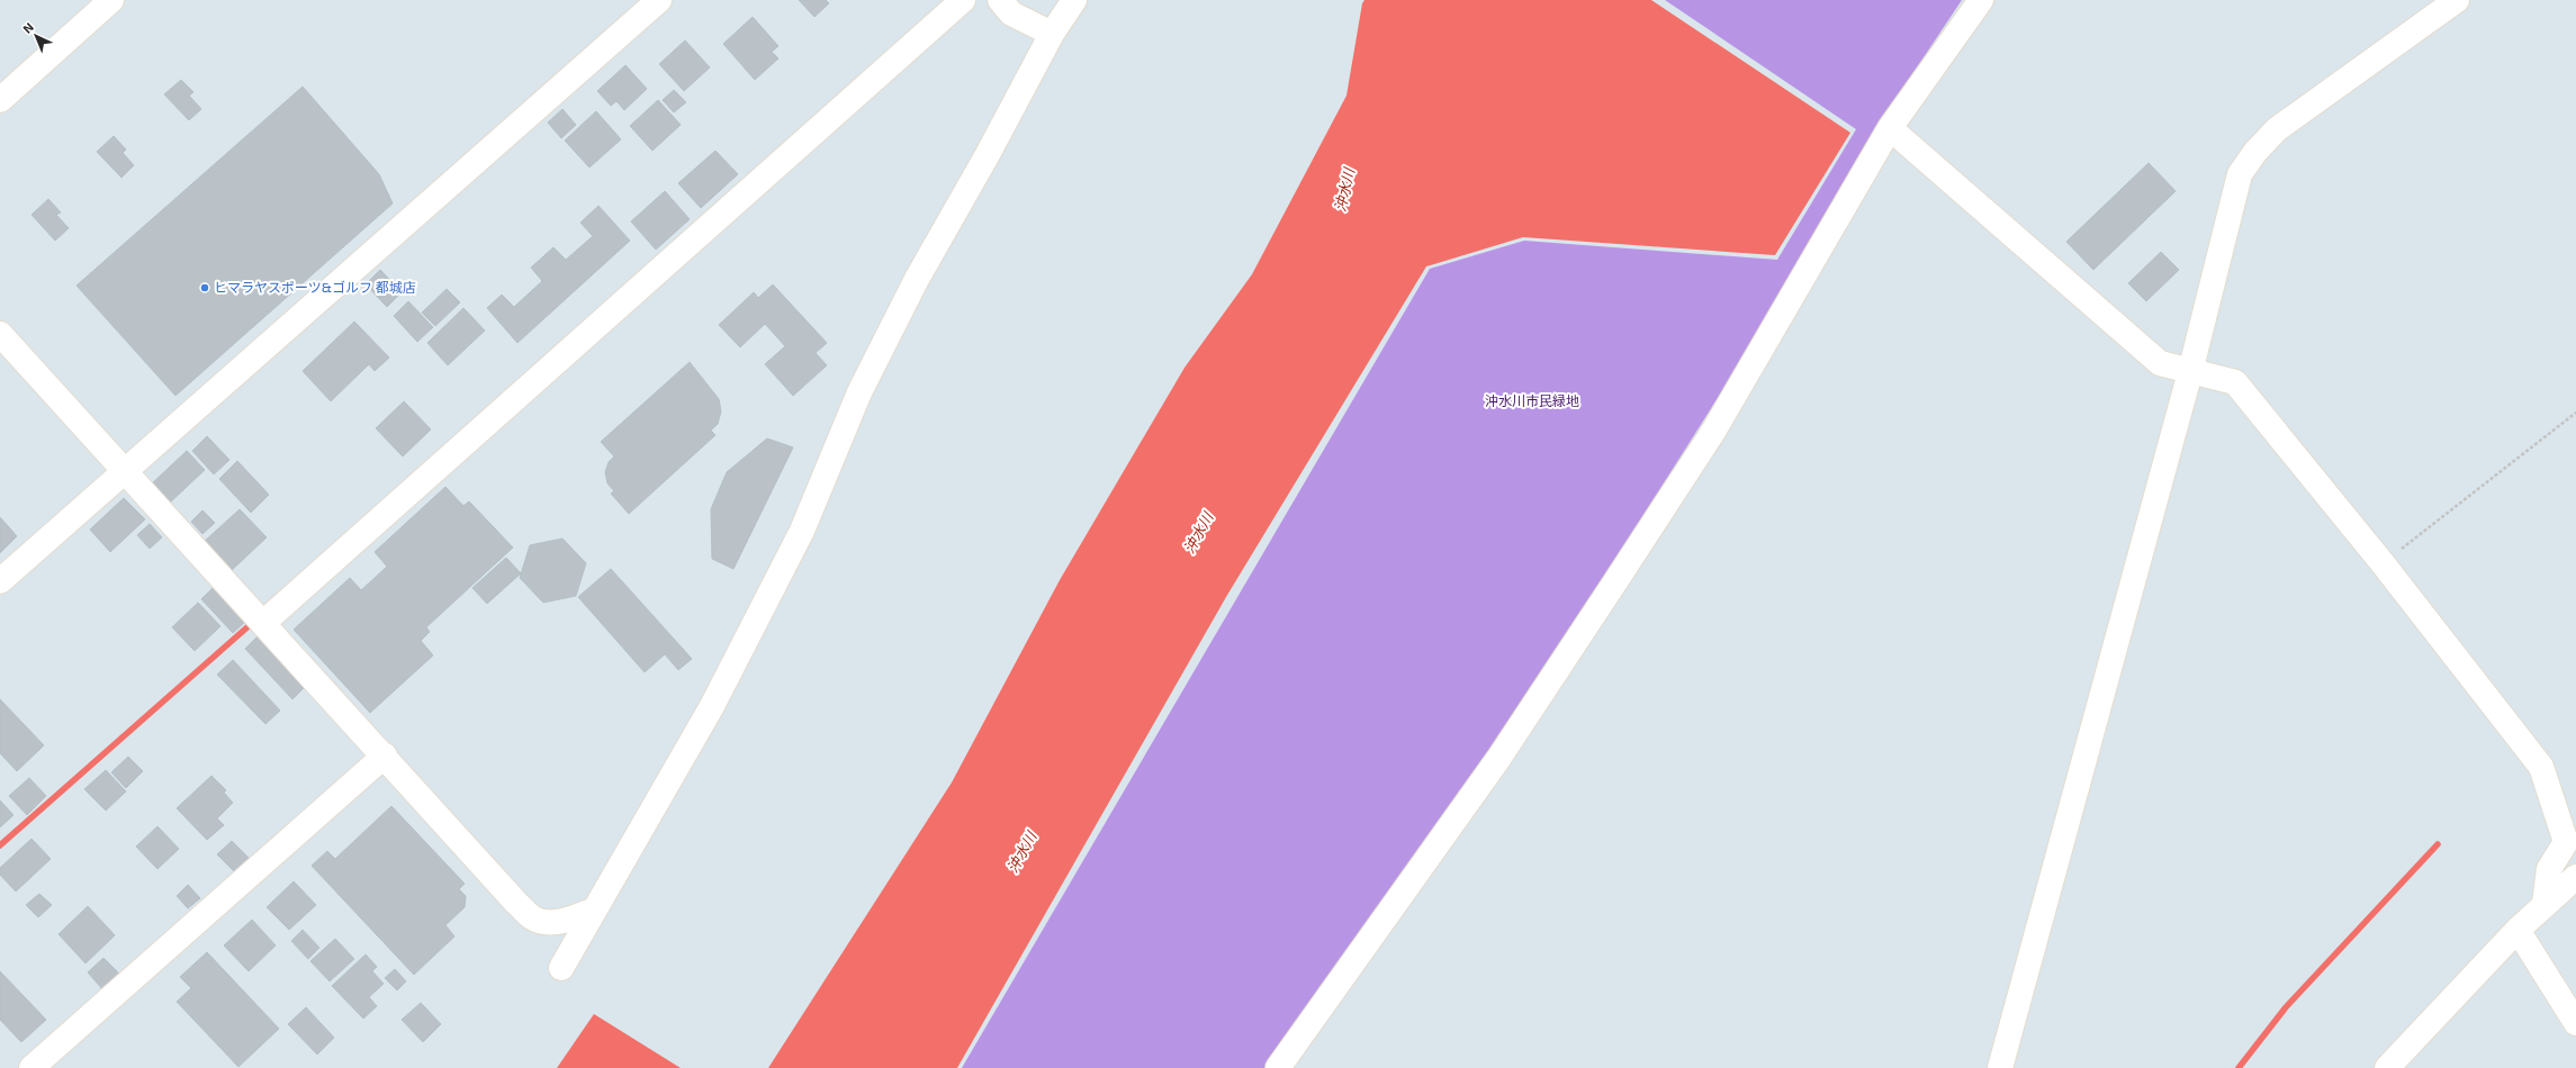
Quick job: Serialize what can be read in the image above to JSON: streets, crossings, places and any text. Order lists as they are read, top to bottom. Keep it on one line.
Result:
{"water":["沖水川"],"parks":["沖水川市民緑地"],"places":["ヒマラヤスポーツ&ゴルフ 都城店"],"north":"top left"}
